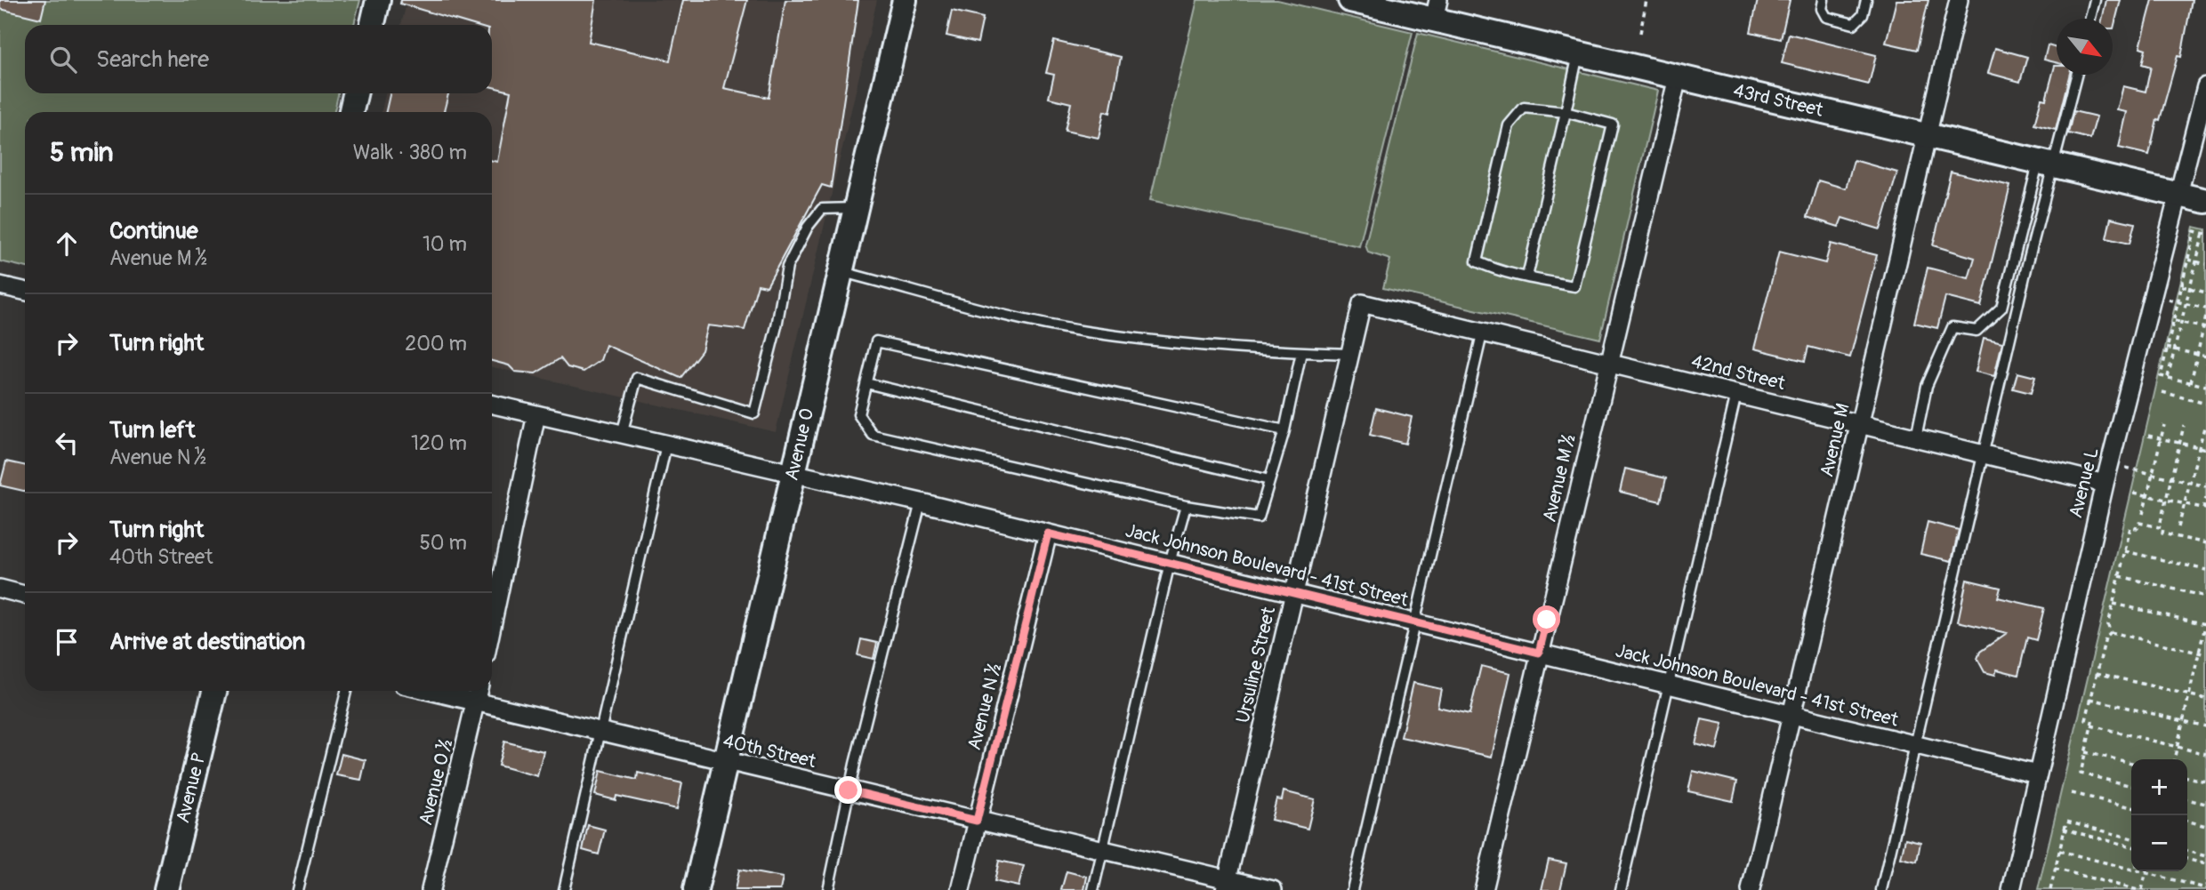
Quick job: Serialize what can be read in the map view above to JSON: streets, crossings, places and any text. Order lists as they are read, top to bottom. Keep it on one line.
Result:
{"streets":{"main road":["43rd Street","Avenue O","Avenue P"],"street":["42nd Street","Avenue M","Avenue M ½","Avenue L","Jack Johnson Boulevard - 41st Street","Ursuline Street","Avenue N ½","40th Street","Avenue O ½"]},"crossings":[["43rd Street","Avenue M"],["43rd Street","Avenue M ½"],["43rd Street","Avenue L"],["42nd Street","Avenue M"],["42nd Street","Avenue M ½"],["42nd Street","Avenue L"],["42nd Street","Ursuline Street"],["Avenue M","Jack Johnson Boulevard - 41st Street"],["Avenue O","Jack Johnson Boulevard - 41st Street"],["Avenue O","40th Street"],["Avenue M ½","Jack Johnson Boulevard - 41st Street"],["Avenue L","Jack Johnson Boulevard - 41st Street"],["Jack Johnson Boulevard - 41st Street","Ursuline Street"],["Jack Johnson Boulevard - 41st Street","Avenue N ½"],["Ursuline Street","40th Street"],["Avenue N ½","40th Street"],["40th Street","Avenue O ½"]],"north":"bottom right","page":{"search":"Search here","heading":["5 min","Walk · 380 m"],"list":[["Continue","Avenue M ½","10 m"],["Turn right","200 m"],["Turn left","Avenue N ½","120 m"],["Turn right","40th Street","50 m"],"Arrive at destination"],"map_buttons":["+","−"]}}
